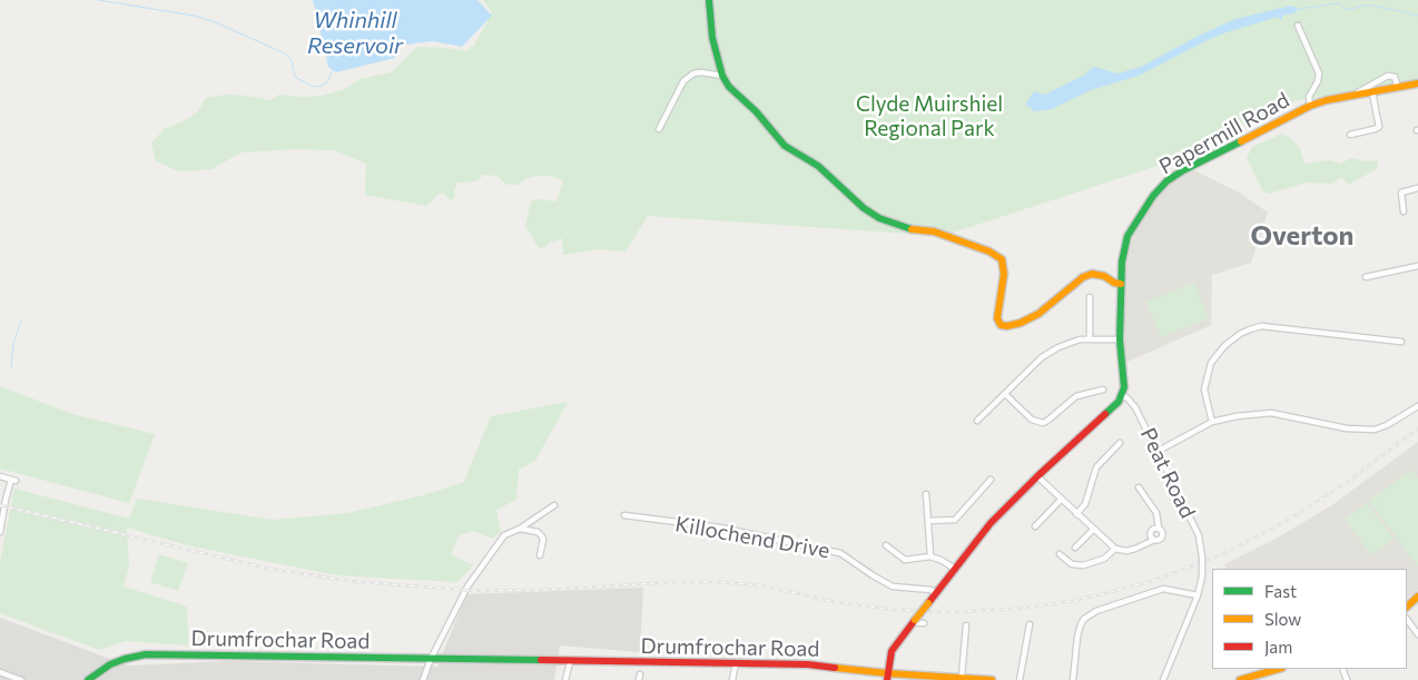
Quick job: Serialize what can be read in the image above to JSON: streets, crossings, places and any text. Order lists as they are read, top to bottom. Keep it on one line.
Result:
{"streets":{"street":["Papermill Road","Peat Road","Killochend Drive","Drumfrochar Road"]},"districts":["Overton"],"water":["Whinhill Reservoir"],"parks":["Clyde Muirshiel Regional Park"],"legend":["Fast","Slow","Jam"]}
